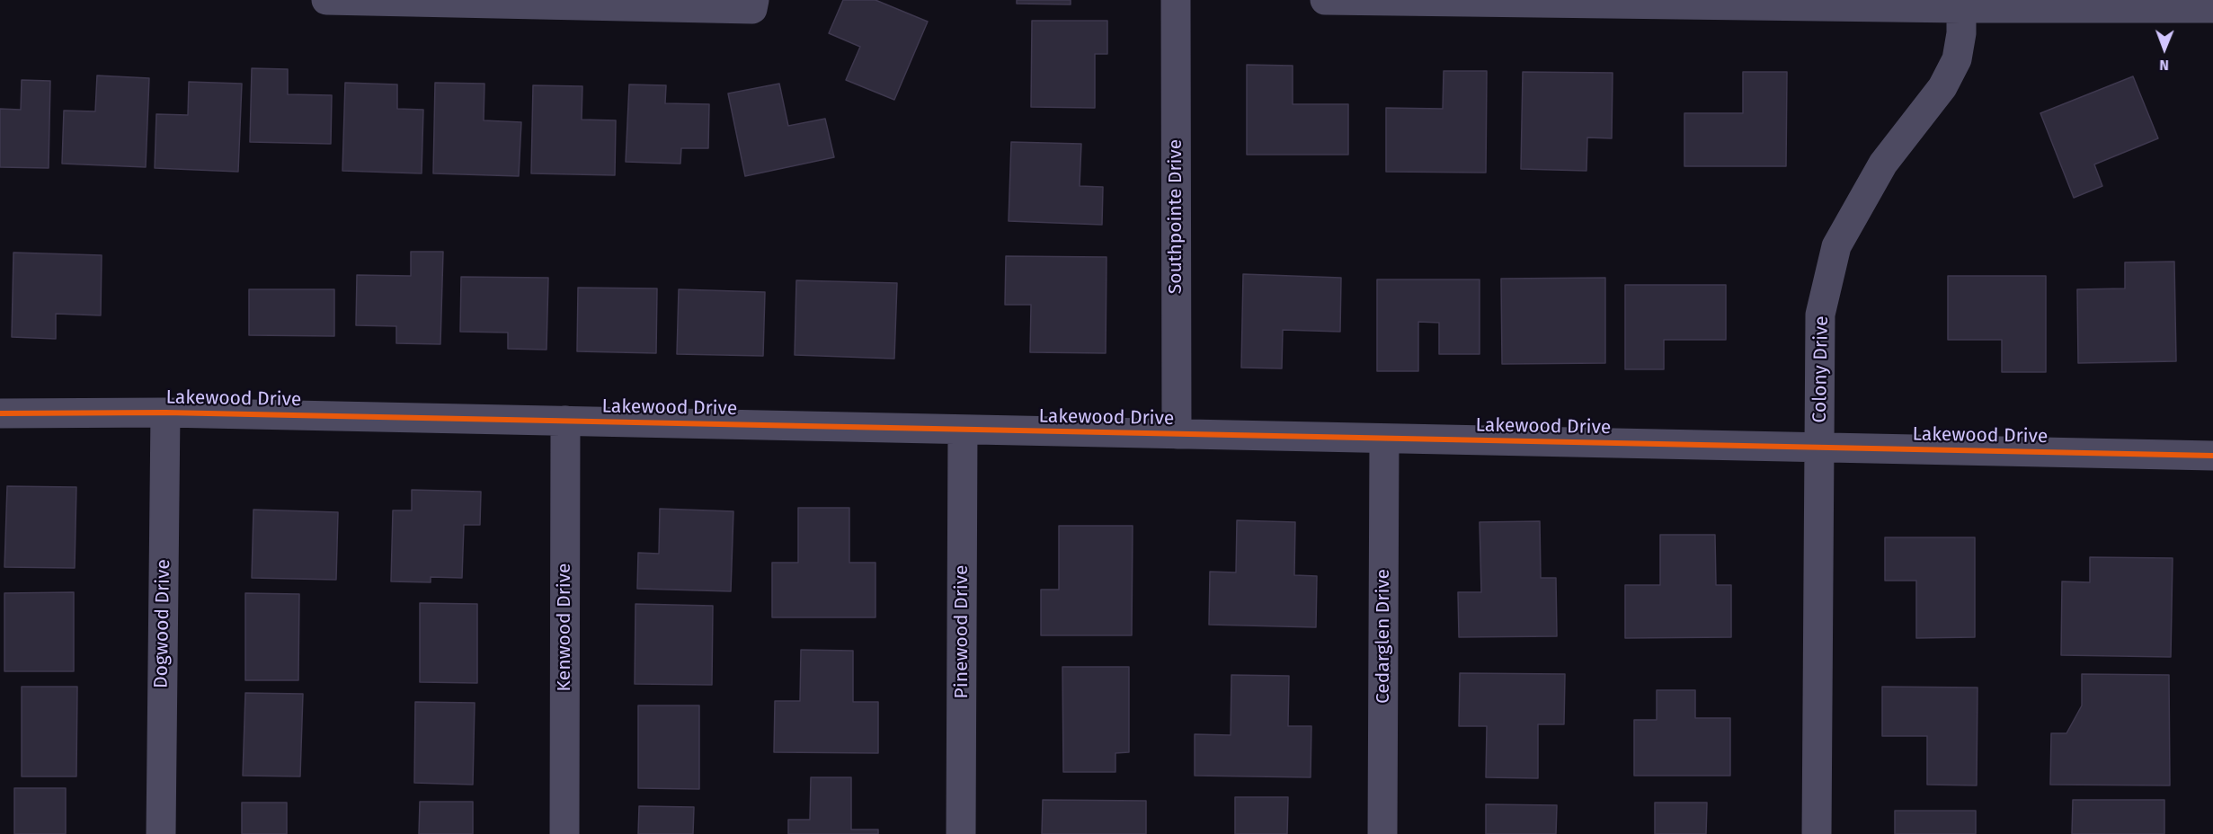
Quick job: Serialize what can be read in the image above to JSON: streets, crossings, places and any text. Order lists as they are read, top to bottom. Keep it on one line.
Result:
{"streets":{"street":["Southpointe Drive","Colony Drive","Lakewood Drive","Dogwood Drive","Kenwood Drive","Pinewood Drive","Cedarglen Drive"]},"crossings":[["Southpointe Drive","Lakewood Drive"],["Colony Drive","Lakewood Drive"],["Lakewood Drive","Dogwood Drive"],["Lakewood Drive","Kenwood Drive"],["Lakewood Drive","Pinewood Drive"],["Lakewood Drive","Cedarglen Drive"]],"north":"bottom"}
